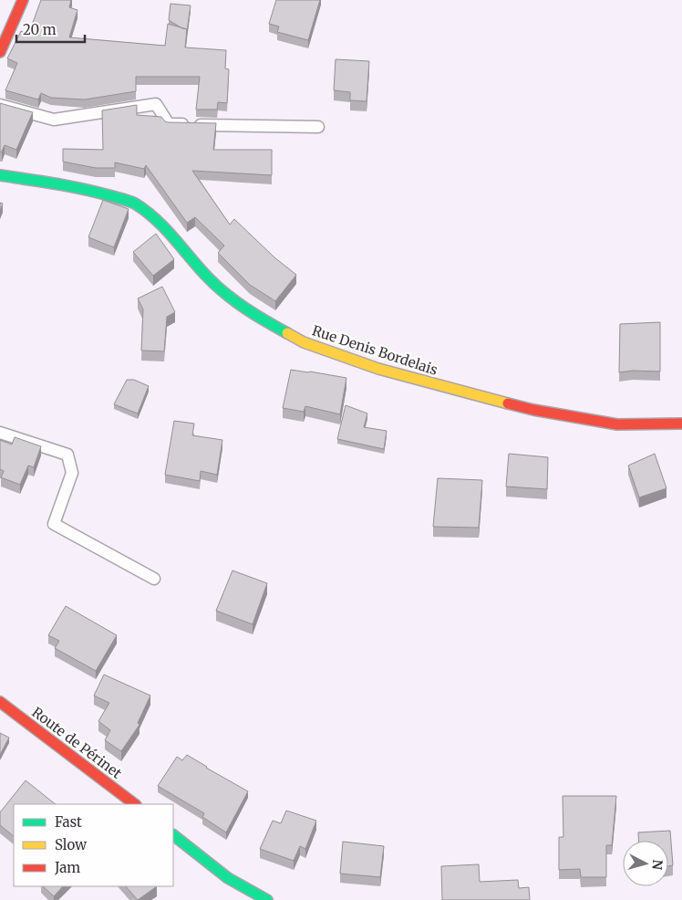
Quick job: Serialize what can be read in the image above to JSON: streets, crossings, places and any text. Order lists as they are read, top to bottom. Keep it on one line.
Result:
{"streets":{"street":["Rue Denis Bordelais","Route de Périnet"]},"legend":["Fast","Slow","Jam"],"scale_bar":"20 m","north":"right"}
